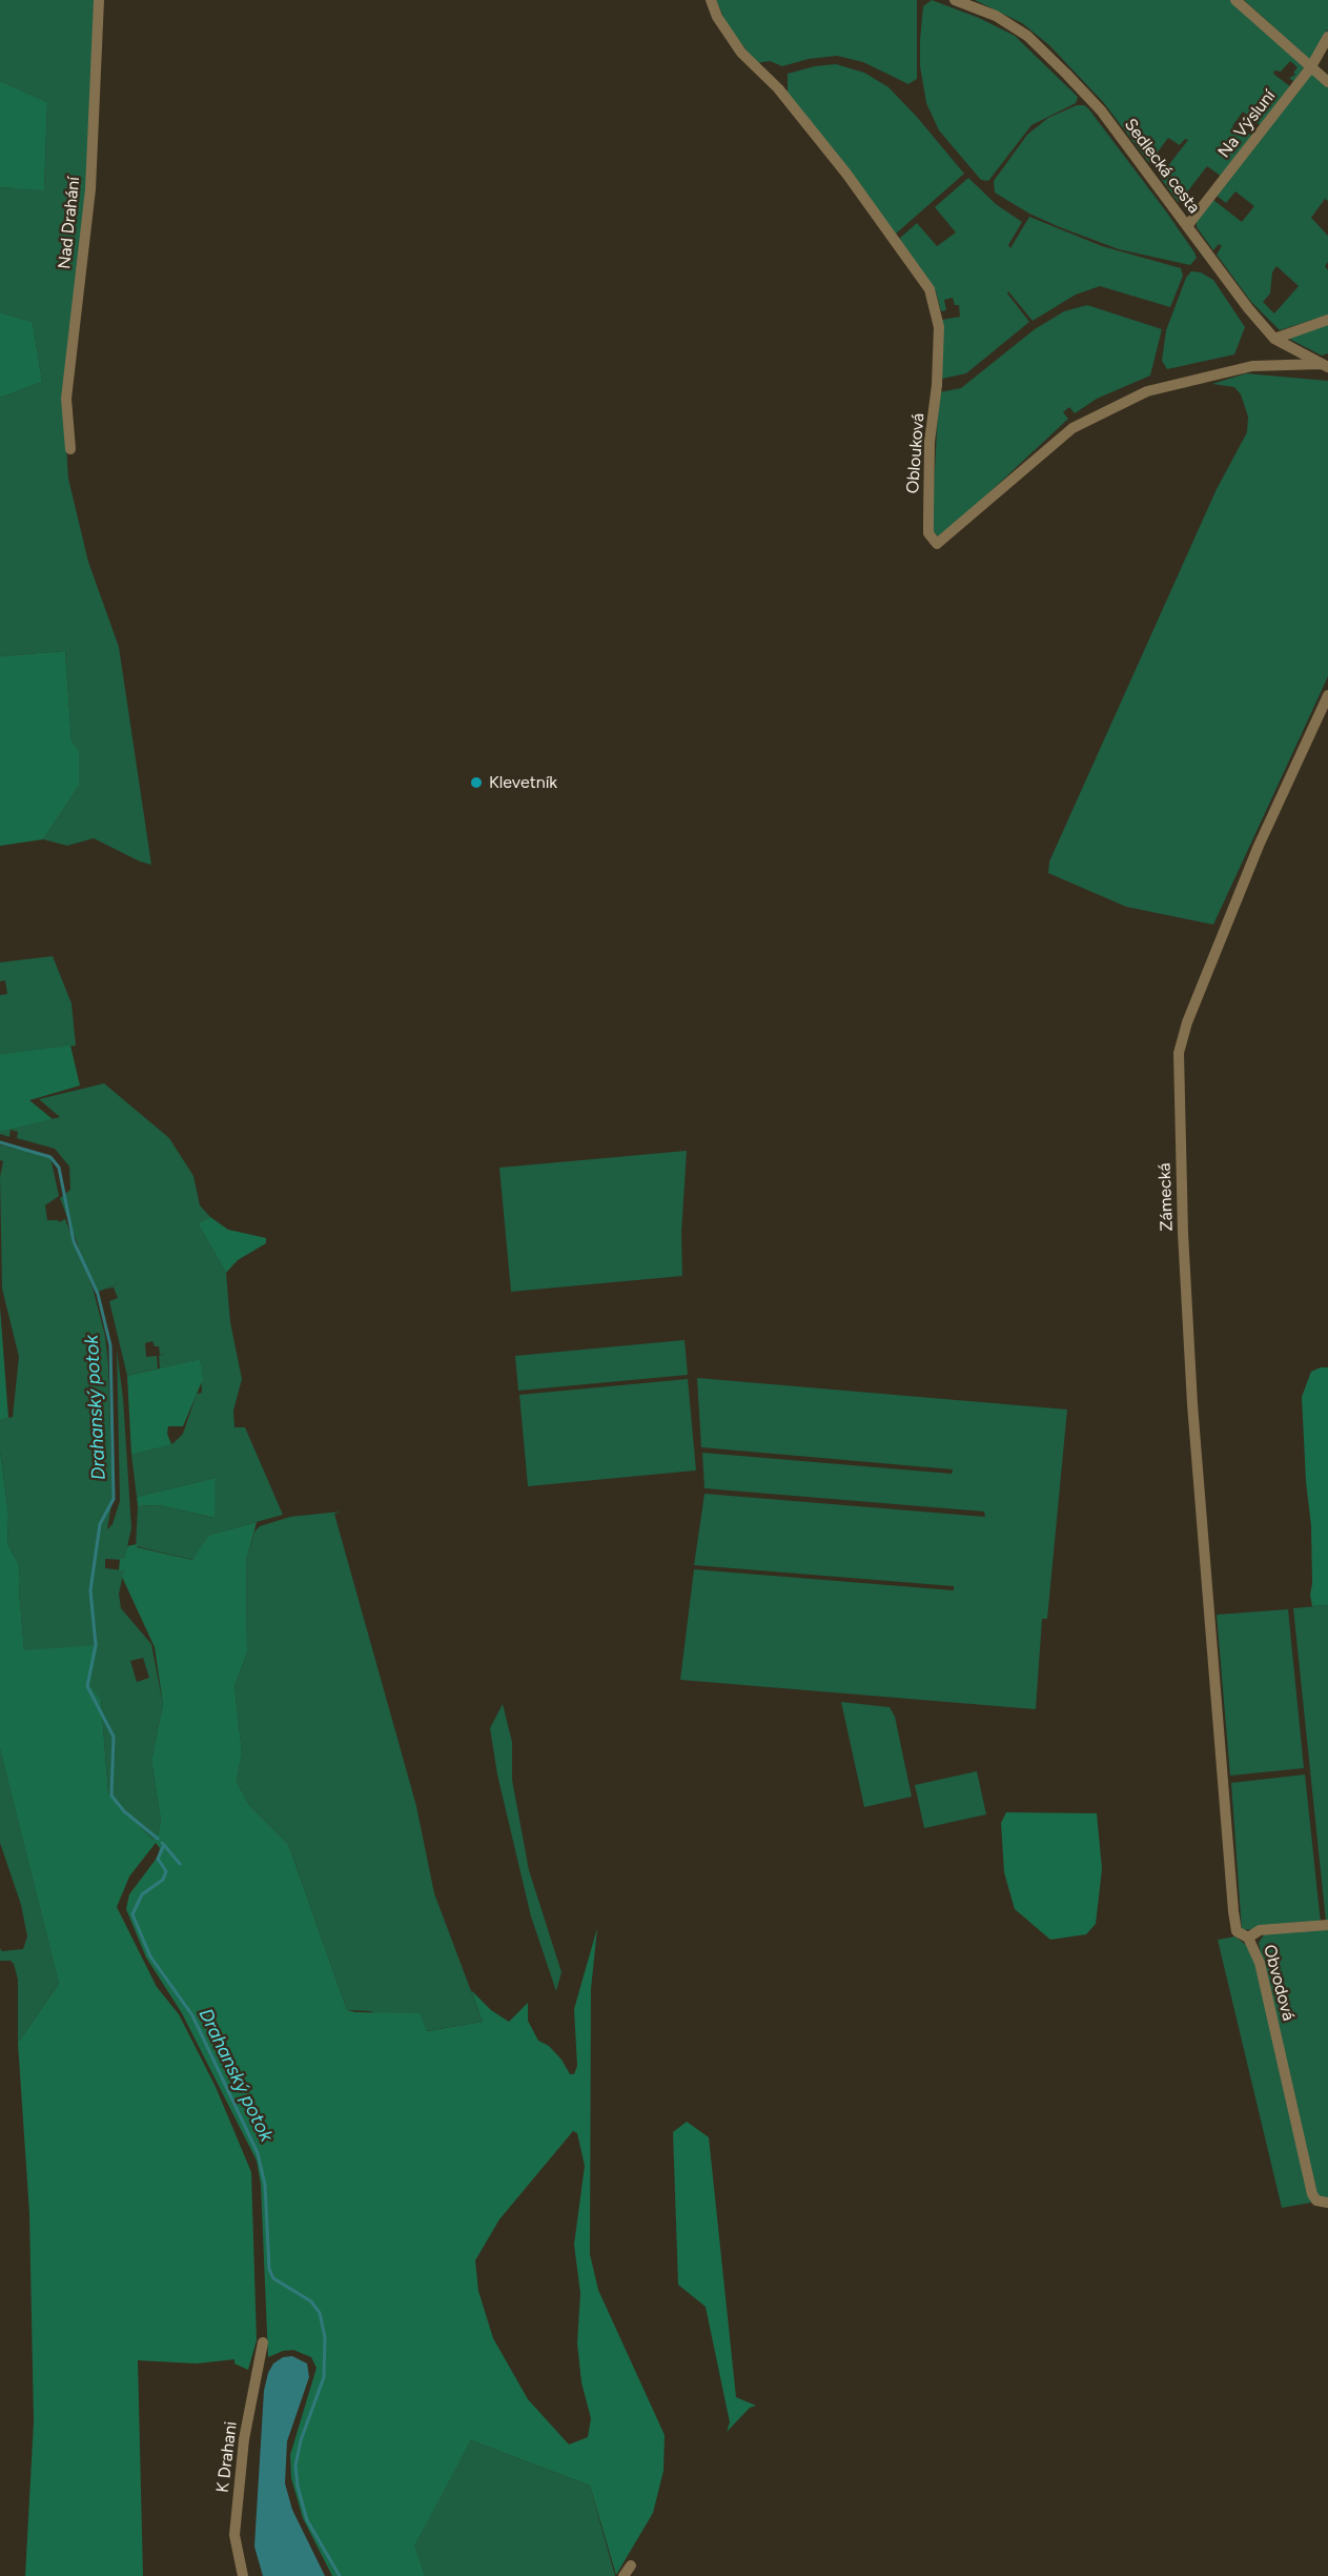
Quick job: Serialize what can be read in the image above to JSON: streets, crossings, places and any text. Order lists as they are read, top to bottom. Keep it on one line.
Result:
{"streets":{"street":["Na Výsluní","Sedlecká cesta","Nad Drahání","Oblouková","Zámecká","Obvodová","K Drahani"]},"crossings":[["Na Výsluní","Sedlecká cesta"],["Sedlecká cesta","Oblouková"],["Zámecká","Obvodová"]],"water":["Drahanský potok"],"places":["Klevetník"]}
